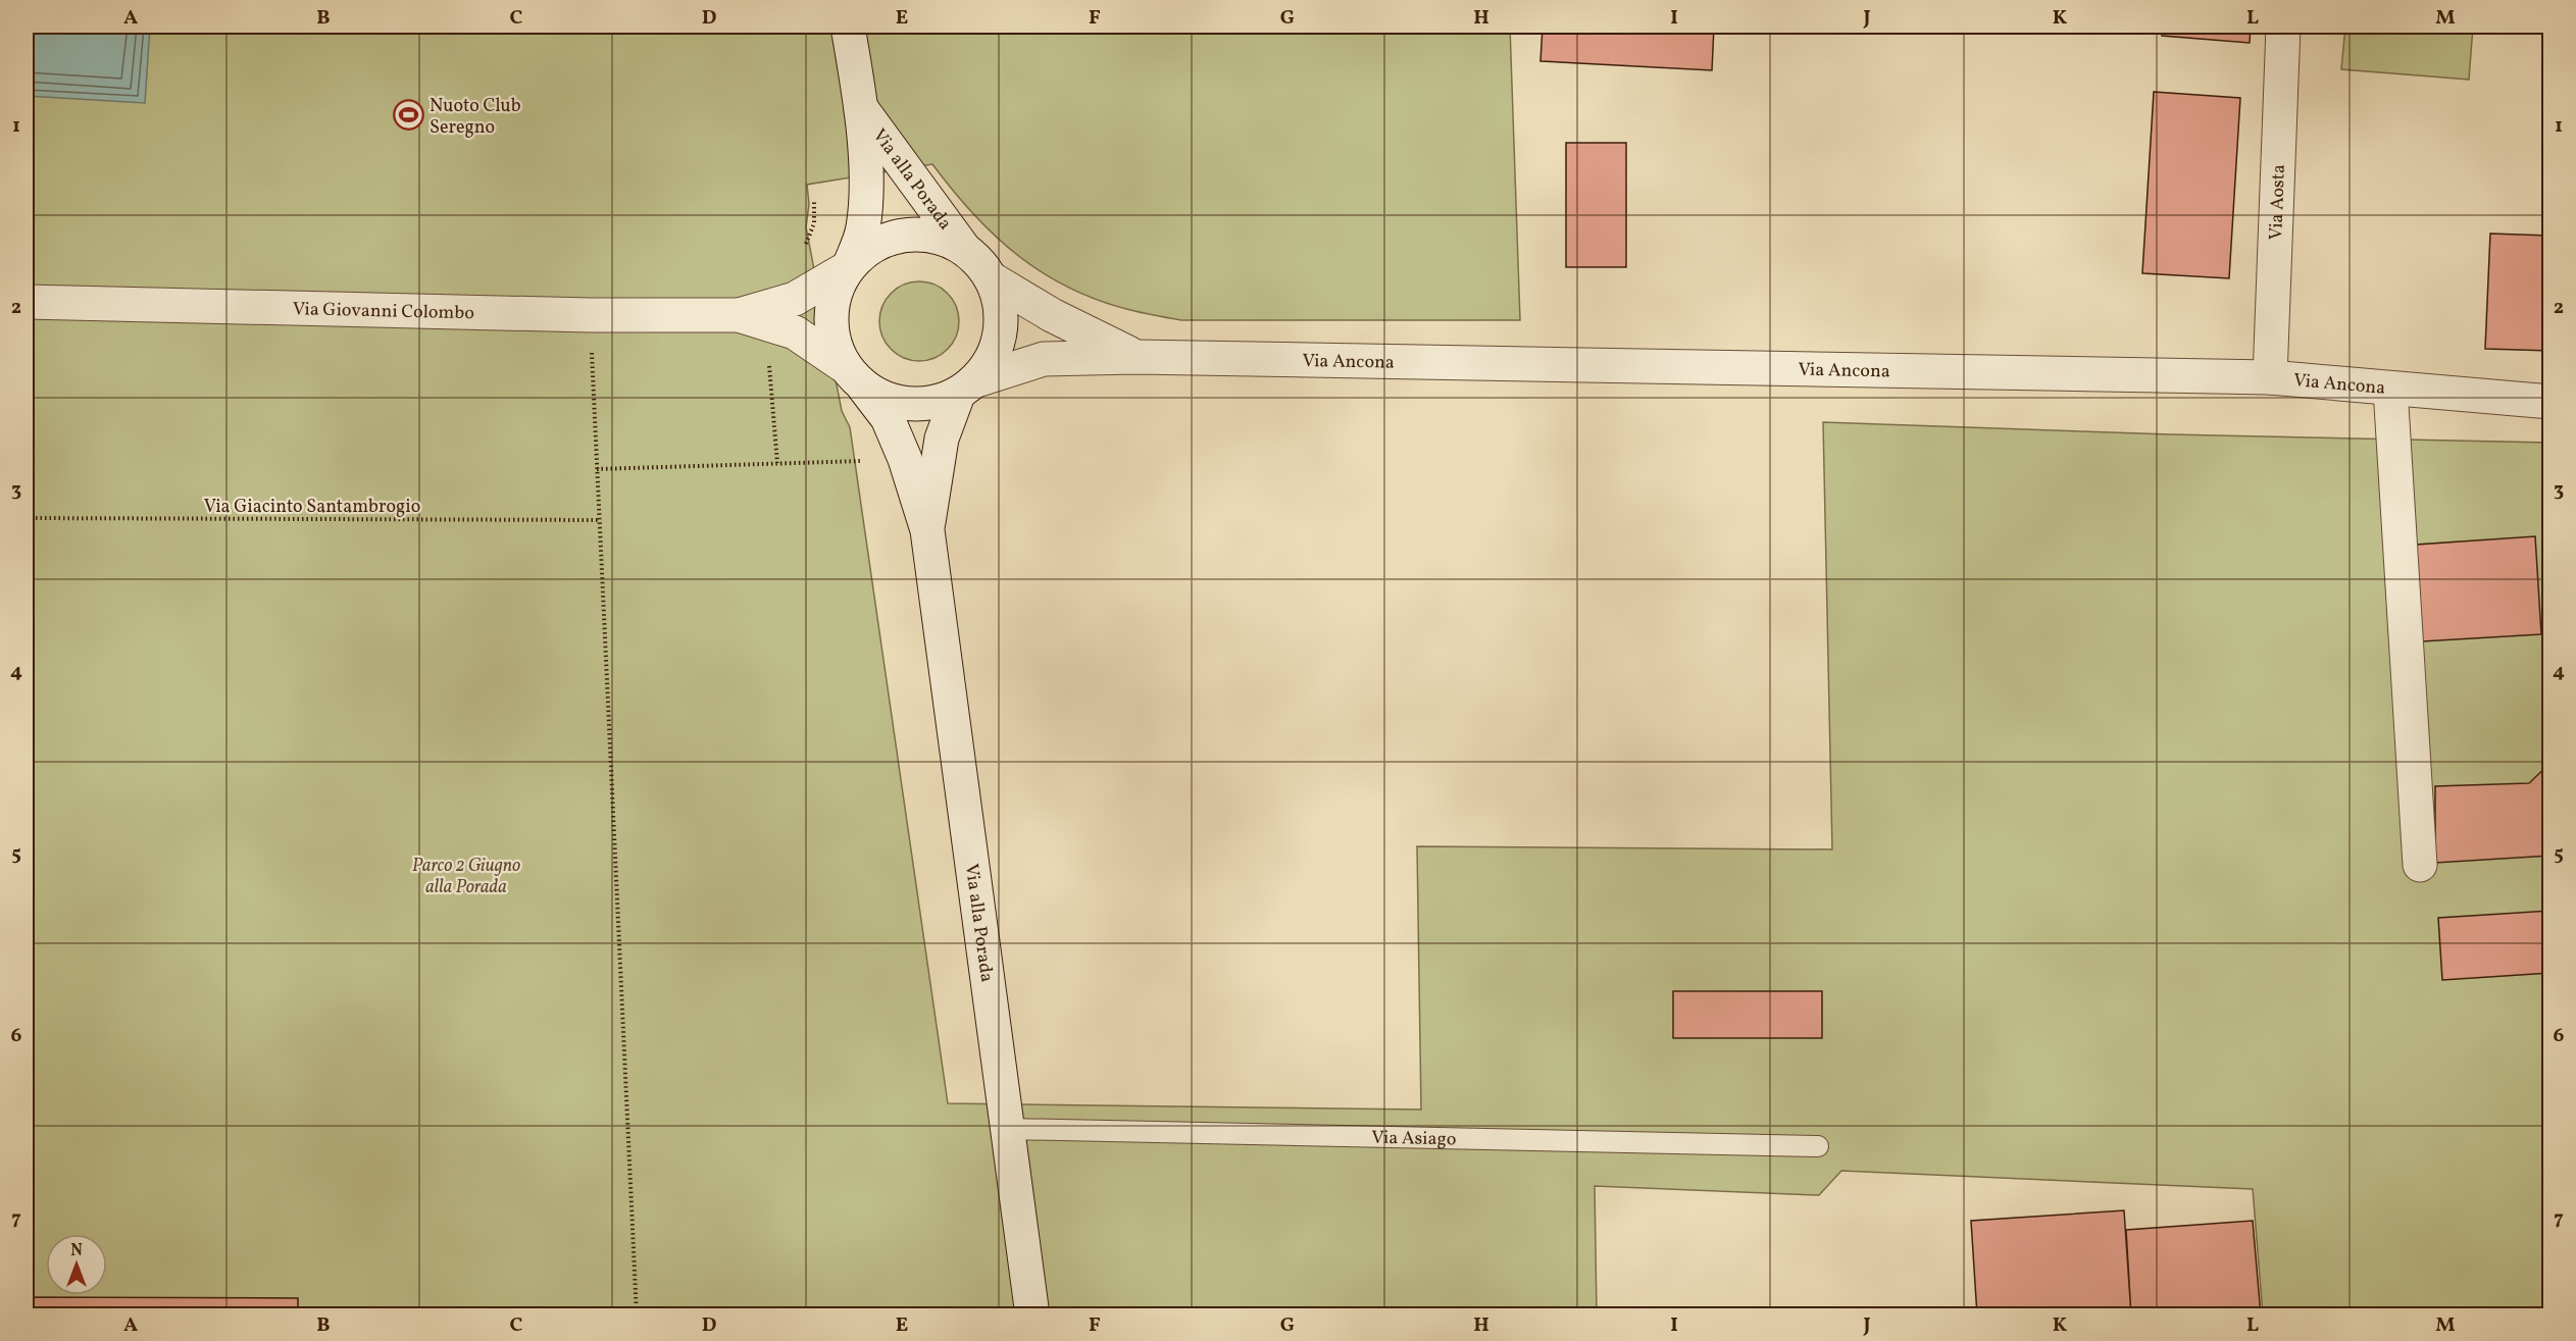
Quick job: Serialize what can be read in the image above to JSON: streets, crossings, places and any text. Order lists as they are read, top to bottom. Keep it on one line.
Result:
{"streets":{"street":["Via alla Porada","Via Aosta","Via Giovanni Colombo","Via Ancona"],"lane":["Via Asiago"],"path":["Via Giacinto Santambrogio"]},"crossings":[["Via alla Porada","Via Giovanni Colombo"],["Via alla Porada","Via Ancona"],["Via alla Porada","Via Asiago"],["Via Aosta","Via Ancona"],["Via Giovanni Colombo","Via Ancona"]],"parks":["Parco 2 Giugno alla Porada"],"places":{"sports":["Nuoto Club Seregno"]},"north":"top","grid":{"columns":["A","B","C","D","E","F","G","H","I","J","K","L","M"],"rows":["1","2","3","4","5","6","7"]}}
